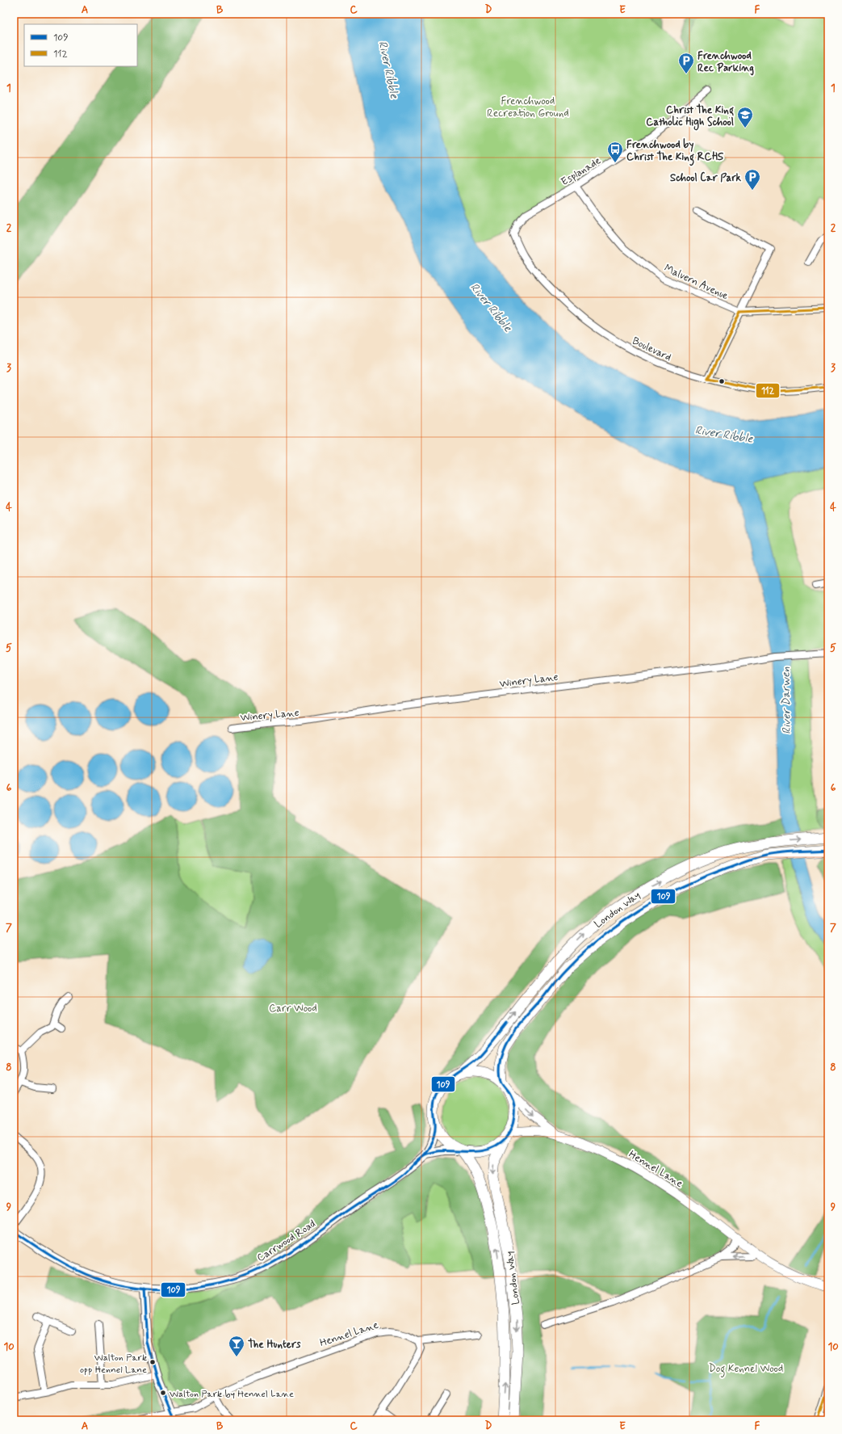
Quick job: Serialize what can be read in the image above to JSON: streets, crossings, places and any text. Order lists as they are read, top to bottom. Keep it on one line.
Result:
{"streets":{"highway":["London Way"],"main road":["Hennel Lane"],"street":["Esplanade","Malvern Avenue","Boulevard","Winery Lane","Carrwood Road"]},"crossings":[["Esplanade","Malvern Avenue"],["Esplanade","Boulevard"],["London Way","Hennel Lane"],["London Way","Carrwood Road"],["Hennel Lane","Carrwood Road"]],"water":["River Ribble","River Darwen"],"parks":["Frenchwood Recreation Ground","Carr Wood","Dog Kennel Wood"],"places":{"parking":["Frenchwood Rec Parking","School Car Park"],"school or university":["Christ The King Catholic High School"],"bus stop":["Frenchwood by Christ The King RCHS"],"bar":["The Hunters"],"other":["Walton Park opp Hennel Lane","Walton Park by Hennel Lane"]},"lines":["transit line 112","transit line 109"],"legend":["109","112"],"grid":{"columns":["A","B","C","D","E","F"],"rows":["1","2","3","4","5","6","7","8","9","10"]}}
